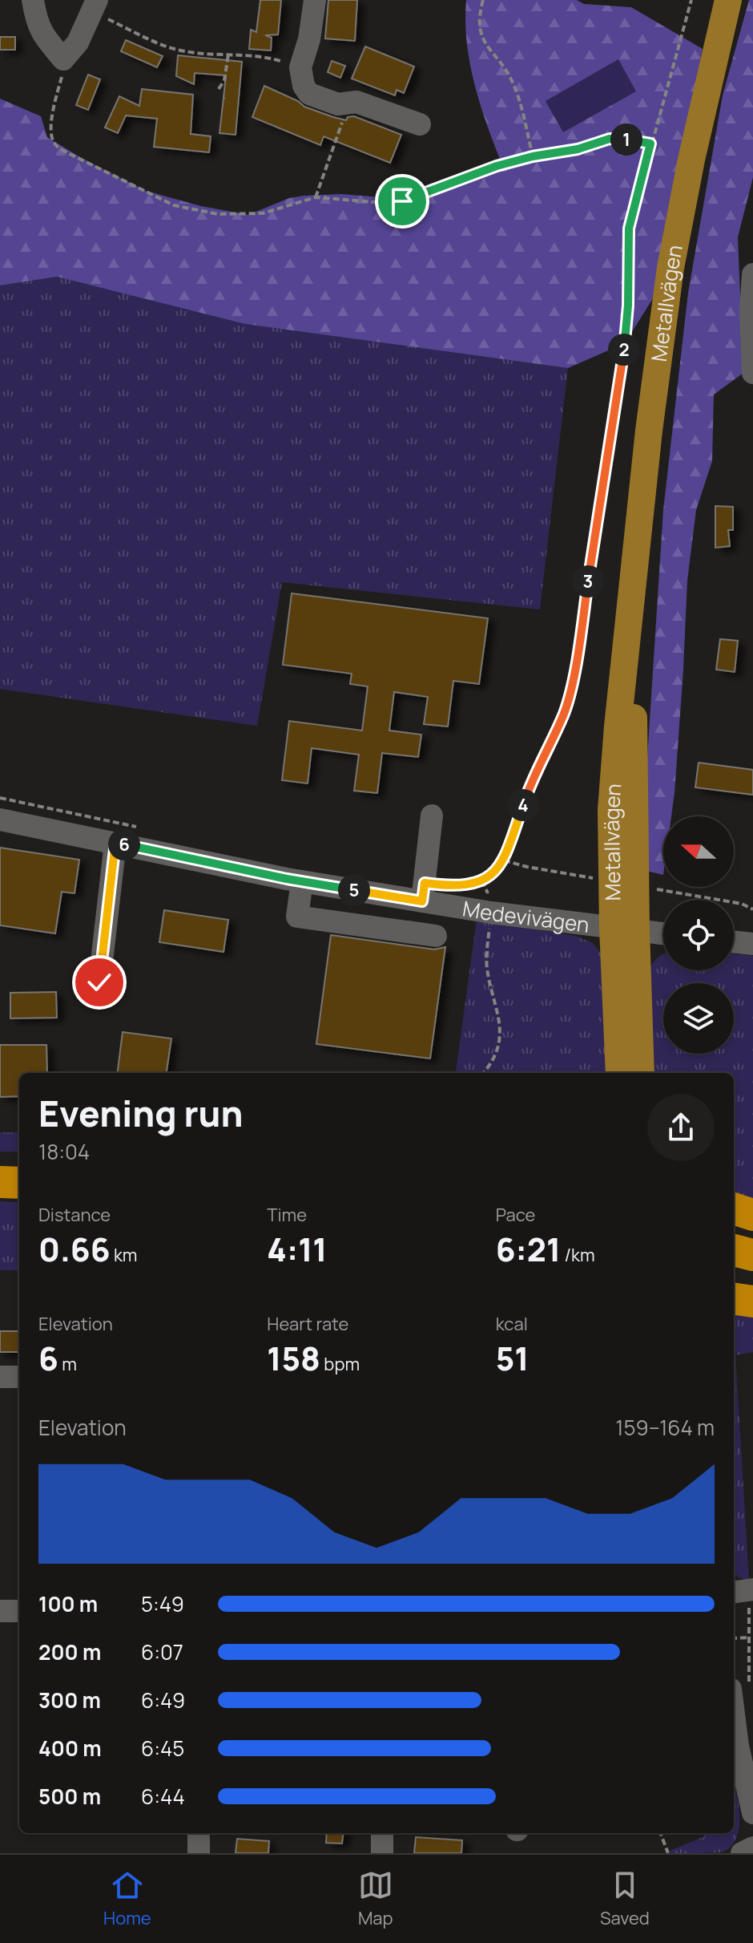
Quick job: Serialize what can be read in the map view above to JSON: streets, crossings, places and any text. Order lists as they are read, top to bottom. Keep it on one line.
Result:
{"streets":{"main road":["Metallvägen"],"street":["Medevivägen"]},"crossings":[["Metallvägen","Medevivägen"]],"north":"left","page":{"pins":["1","2","3","4","6","5"],"heading":["Evening run","18:04"],"stats":[["Distance","0.66 km"],["Time","4:11"],["Pace","6:21 /km"],["Elevation","6 m"],["Heart rate","158 bpm"],["kcal","51"]],"chart":["Elevation","159–164 m"],"list":[{"name":"100 m","note":"5:49"},{"name":"200 m","note":"6:07"},{"name":"300 m","note":"6:49"},{"name":"400 m","note":"6:45"},{"name":"500 m","note":"6:44"}],"tabs":["Home","Map","Saved"]}}
